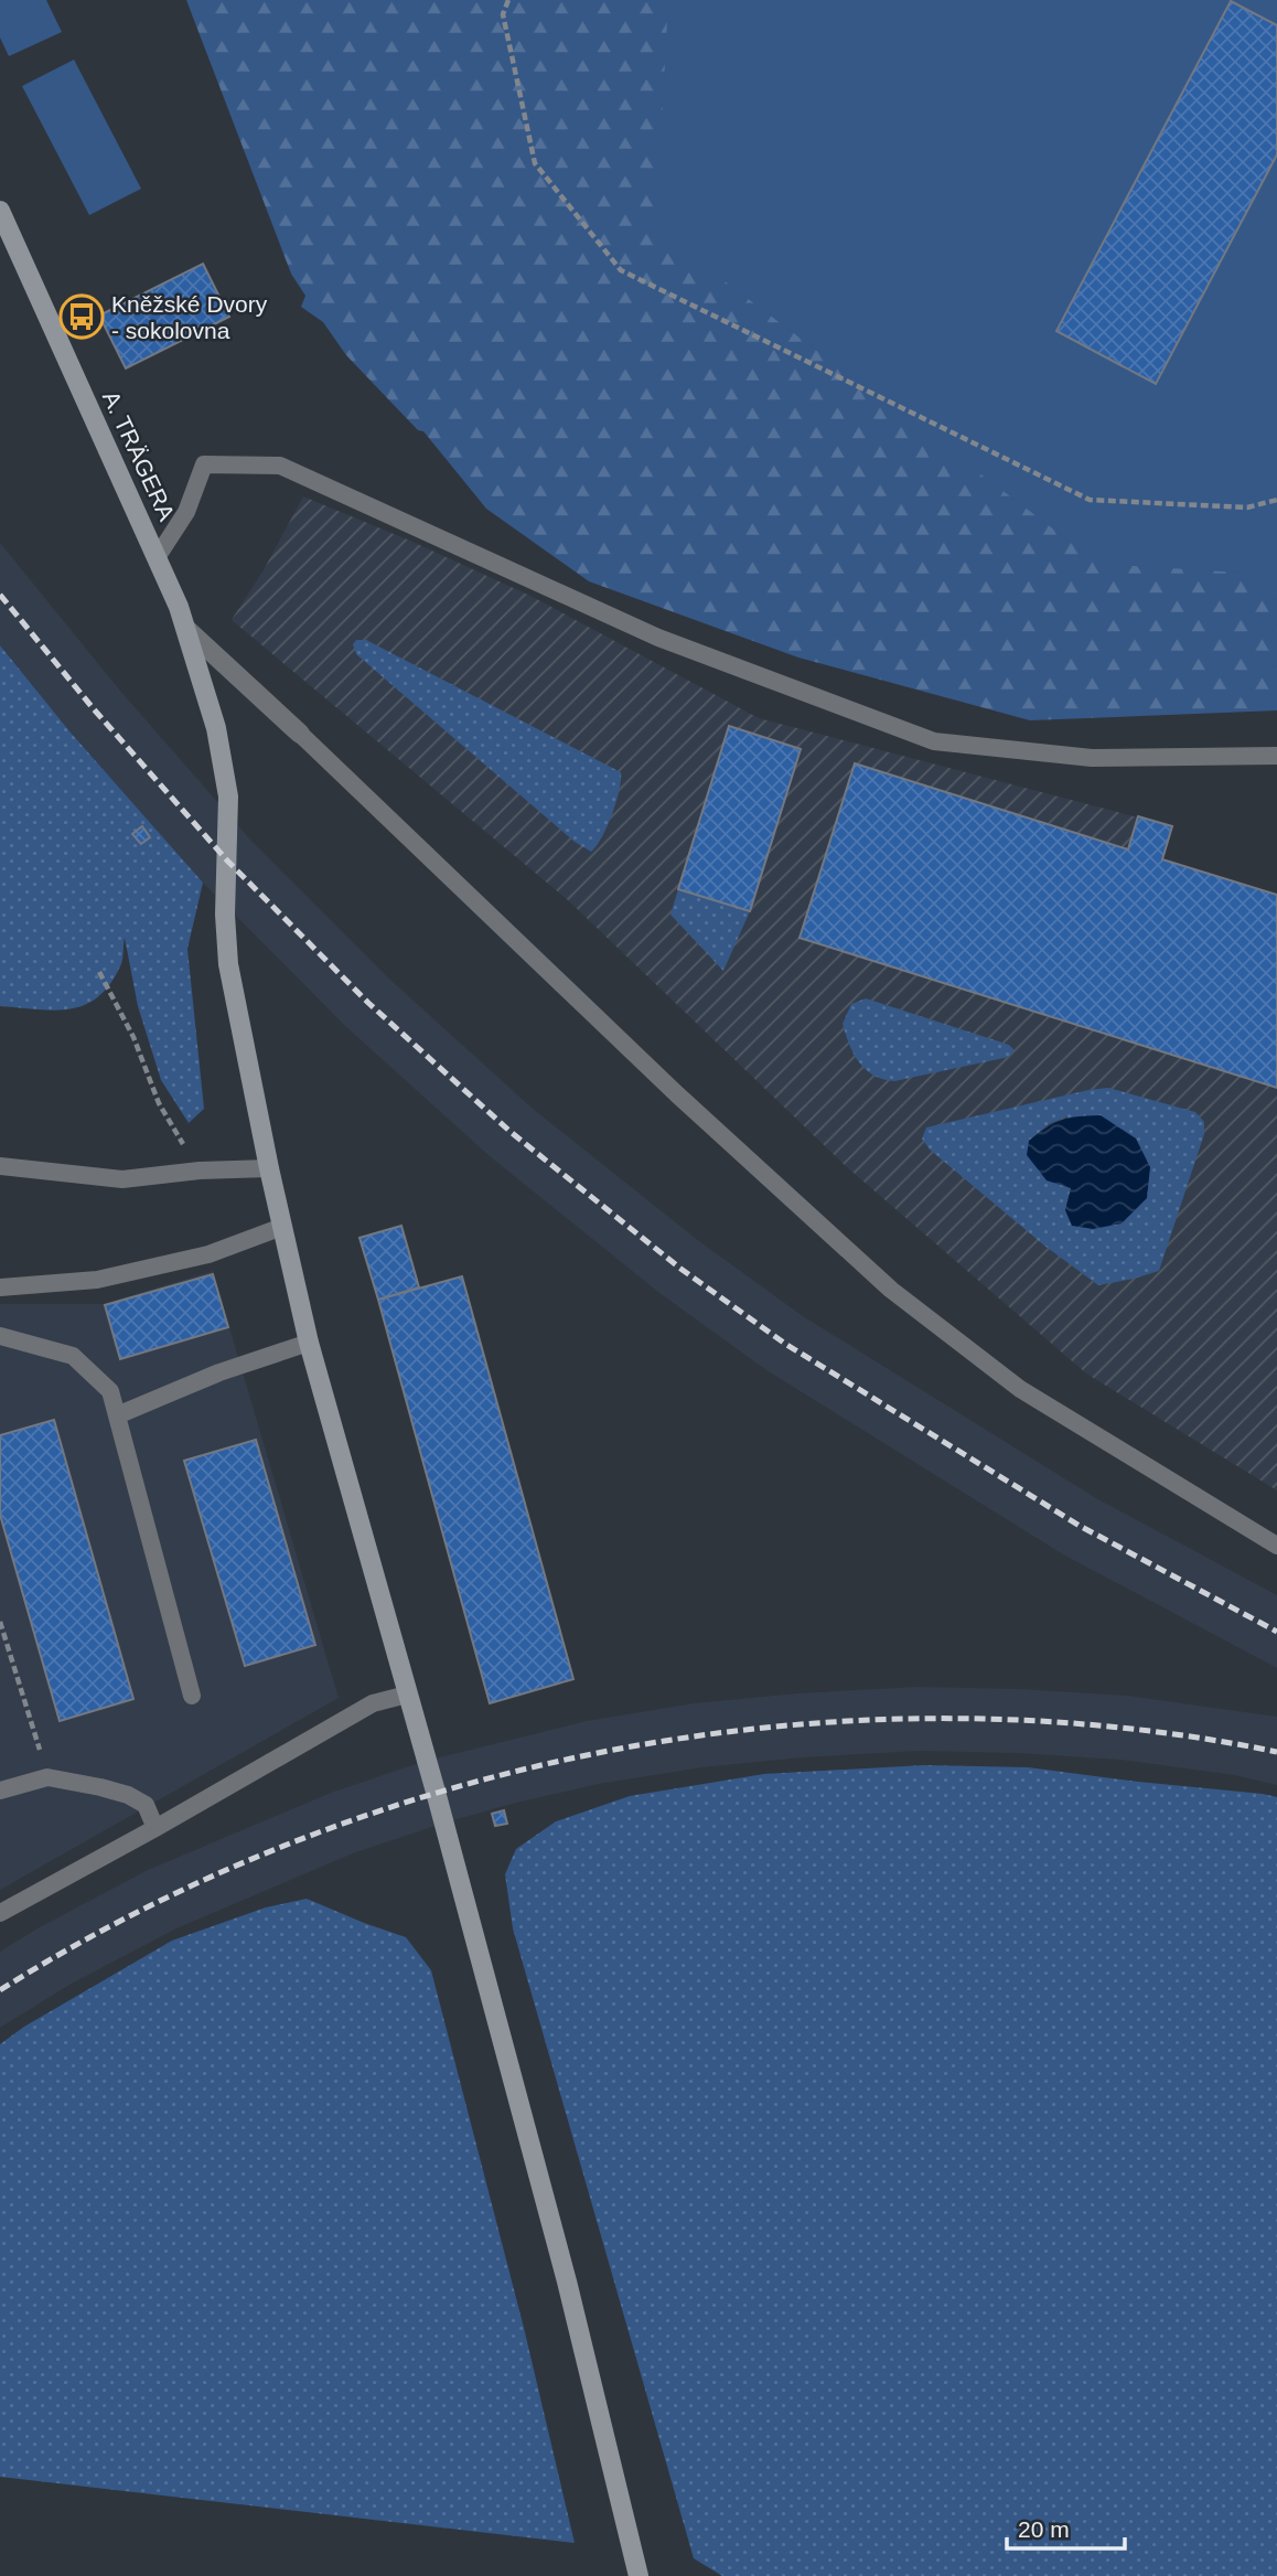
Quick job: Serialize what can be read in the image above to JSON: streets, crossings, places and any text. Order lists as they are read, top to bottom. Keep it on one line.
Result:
{"streets":{"street":["A. TRÄGERA"]},"places":{"bus stop":["Kněžské Dvory - sokolovna"]},"scale_bar":"20 m"}
